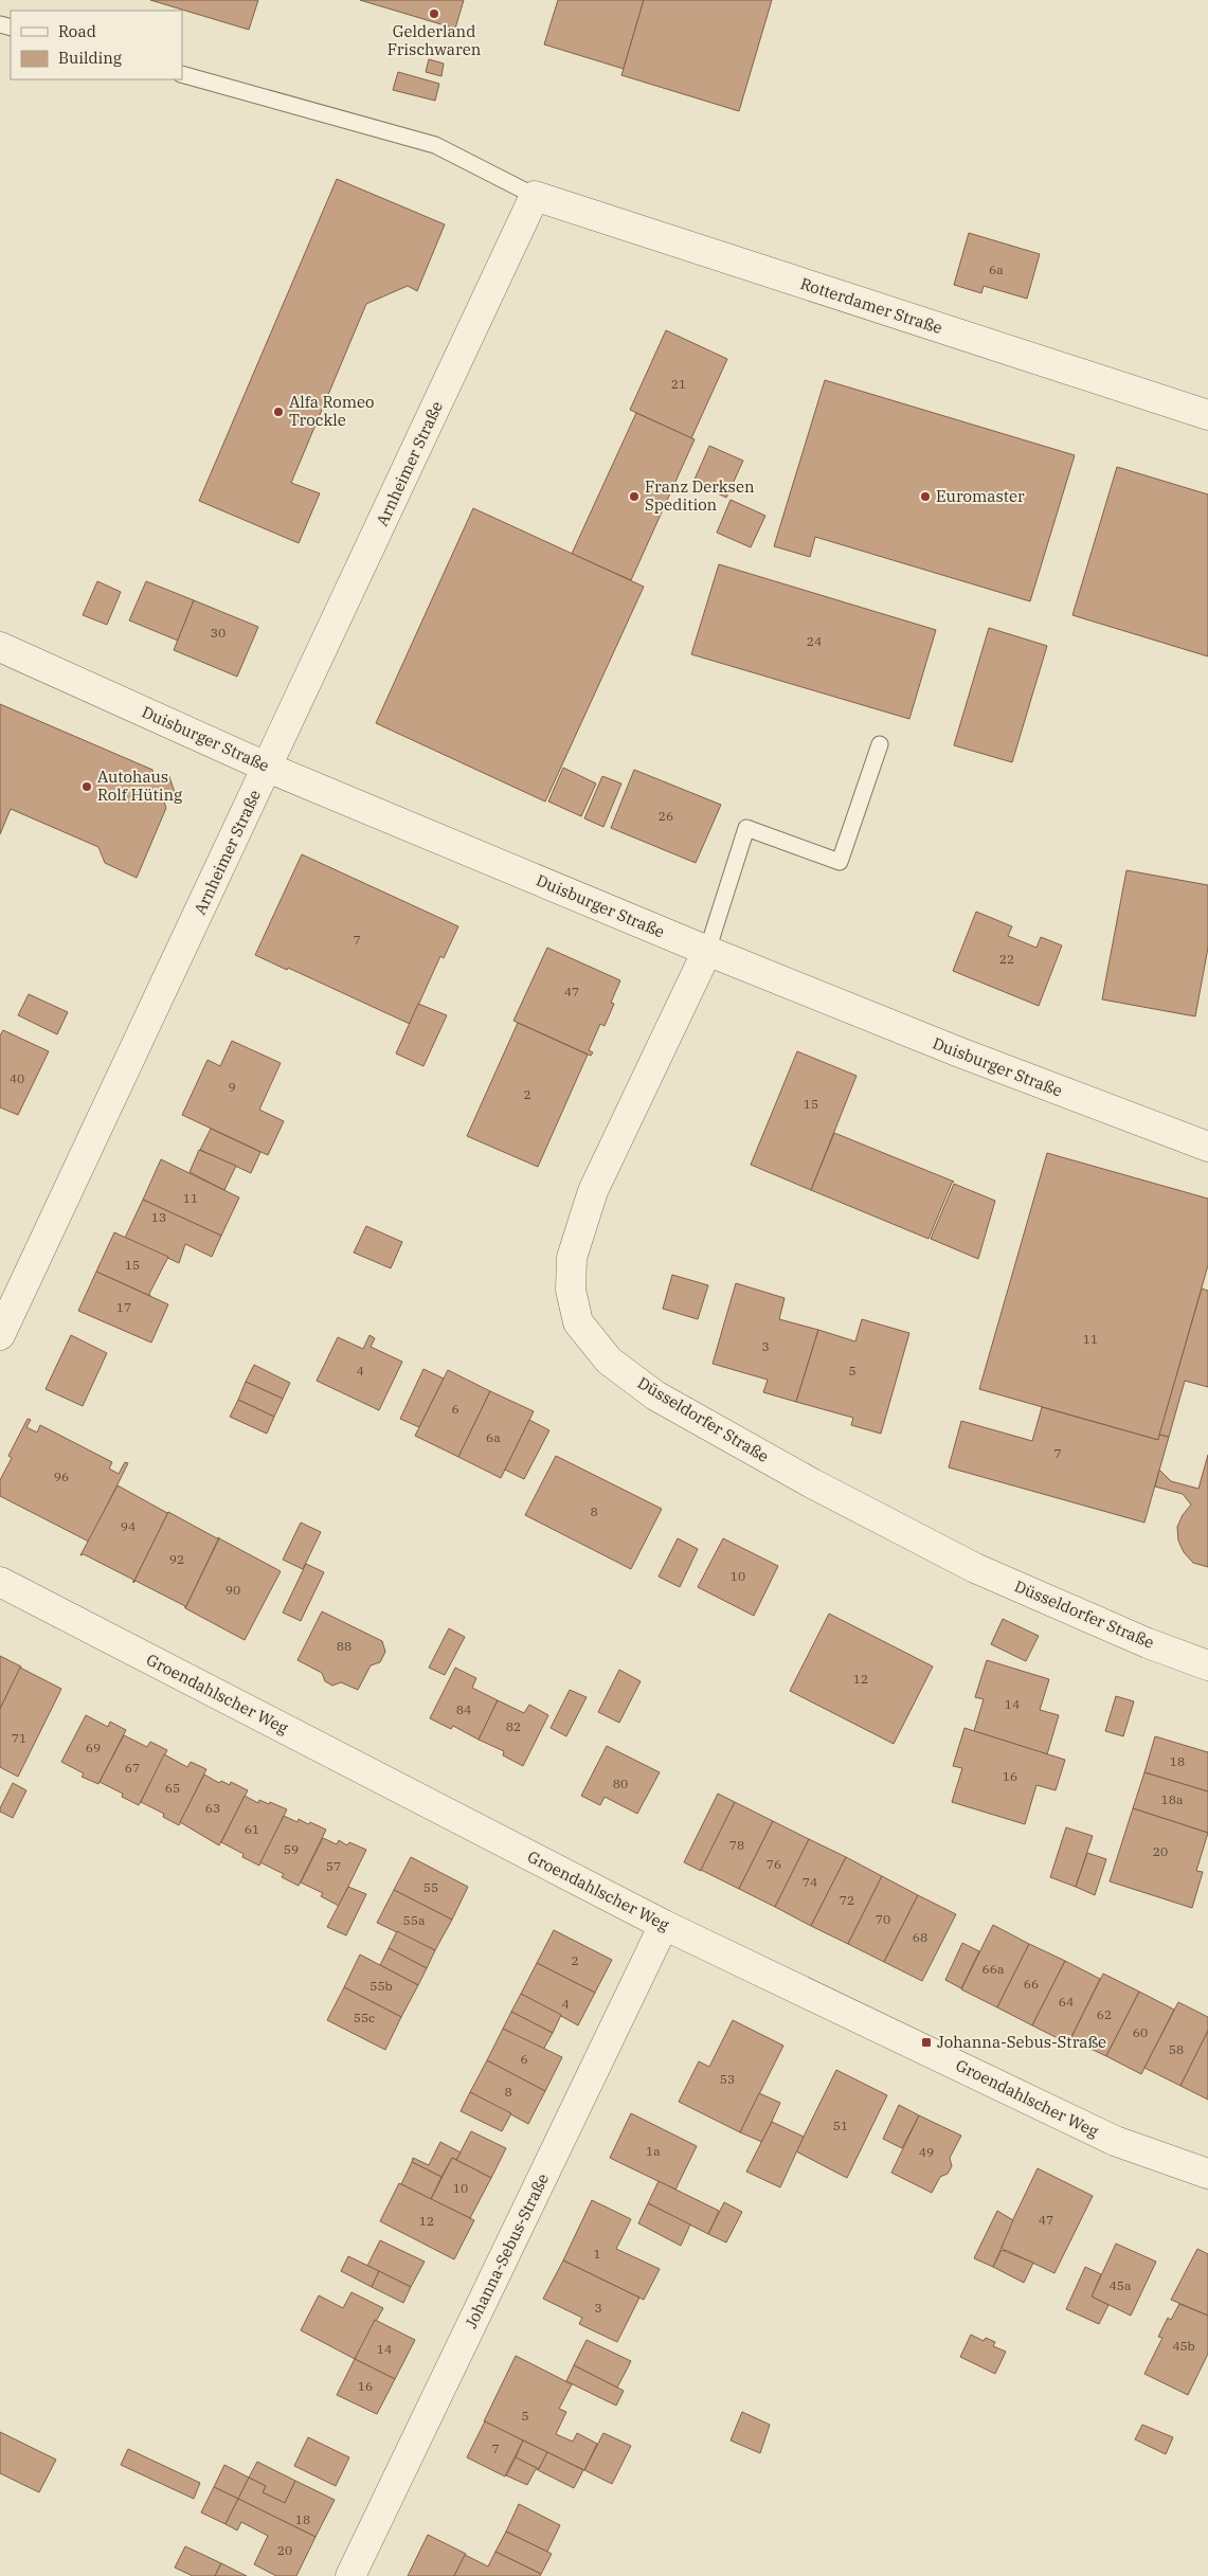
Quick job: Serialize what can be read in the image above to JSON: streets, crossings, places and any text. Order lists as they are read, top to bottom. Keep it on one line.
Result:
{"streets":{"street":["Rotterdamer Straße","Arnheimer Straße","Duisburger Straße","Düsseldorfer Straße","Groendahlscher Weg","Johanna-Sebus-Straße"]},"crossings":[["Rotterdamer Straße","Arnheimer Straße"],["Arnheimer Straße","Duisburger Straße"],["Duisburger Straße","Düsseldorfer Straße"],["Groendahlscher Weg","Johanna-Sebus-Straße"]],"places":{"other":["Gelderland Frischwaren","Alfa Romeo Trockle","Franz Derksen Spedition","Euromaster","Autohaus Rolf Hüting"],"transit":["Johanna-Sebus-Straße"]},"house_numbers":["6a","21","30","24","26","7","22","47","40","9","2","15","11","13","15","17","11","3","4","5","6","6a","7","96","8","94","92","10","90","88","12","14","84","82","71","69","18","67","16","80","65","18a","63","61","78","59","20","76","57","74","55","72","70","55a","68","2","66a","66","55b","64","4","62","55c","60","58","6","53","8","51","1a","49","10","47","12","1","45a","3","45b","14","16","5","7","18","20"],"legend":["Road","Building"]}
